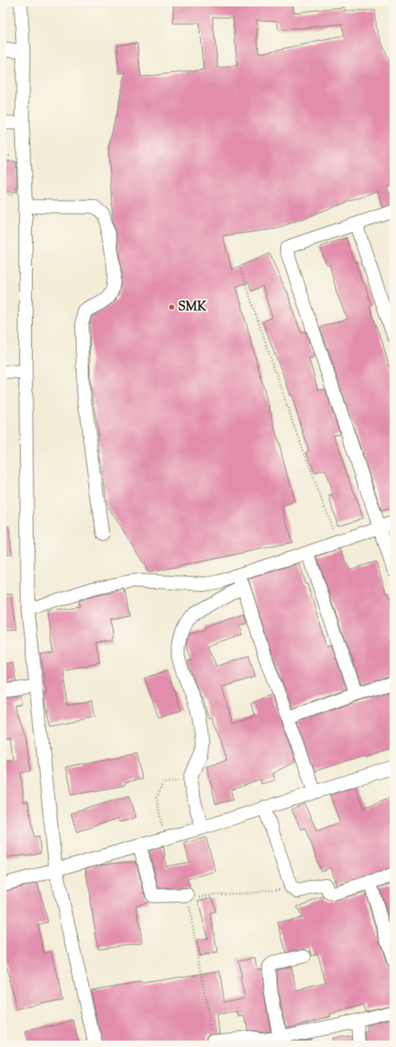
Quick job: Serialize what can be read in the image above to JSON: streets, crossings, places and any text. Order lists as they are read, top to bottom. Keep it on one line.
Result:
{"places":["SMK"]}
